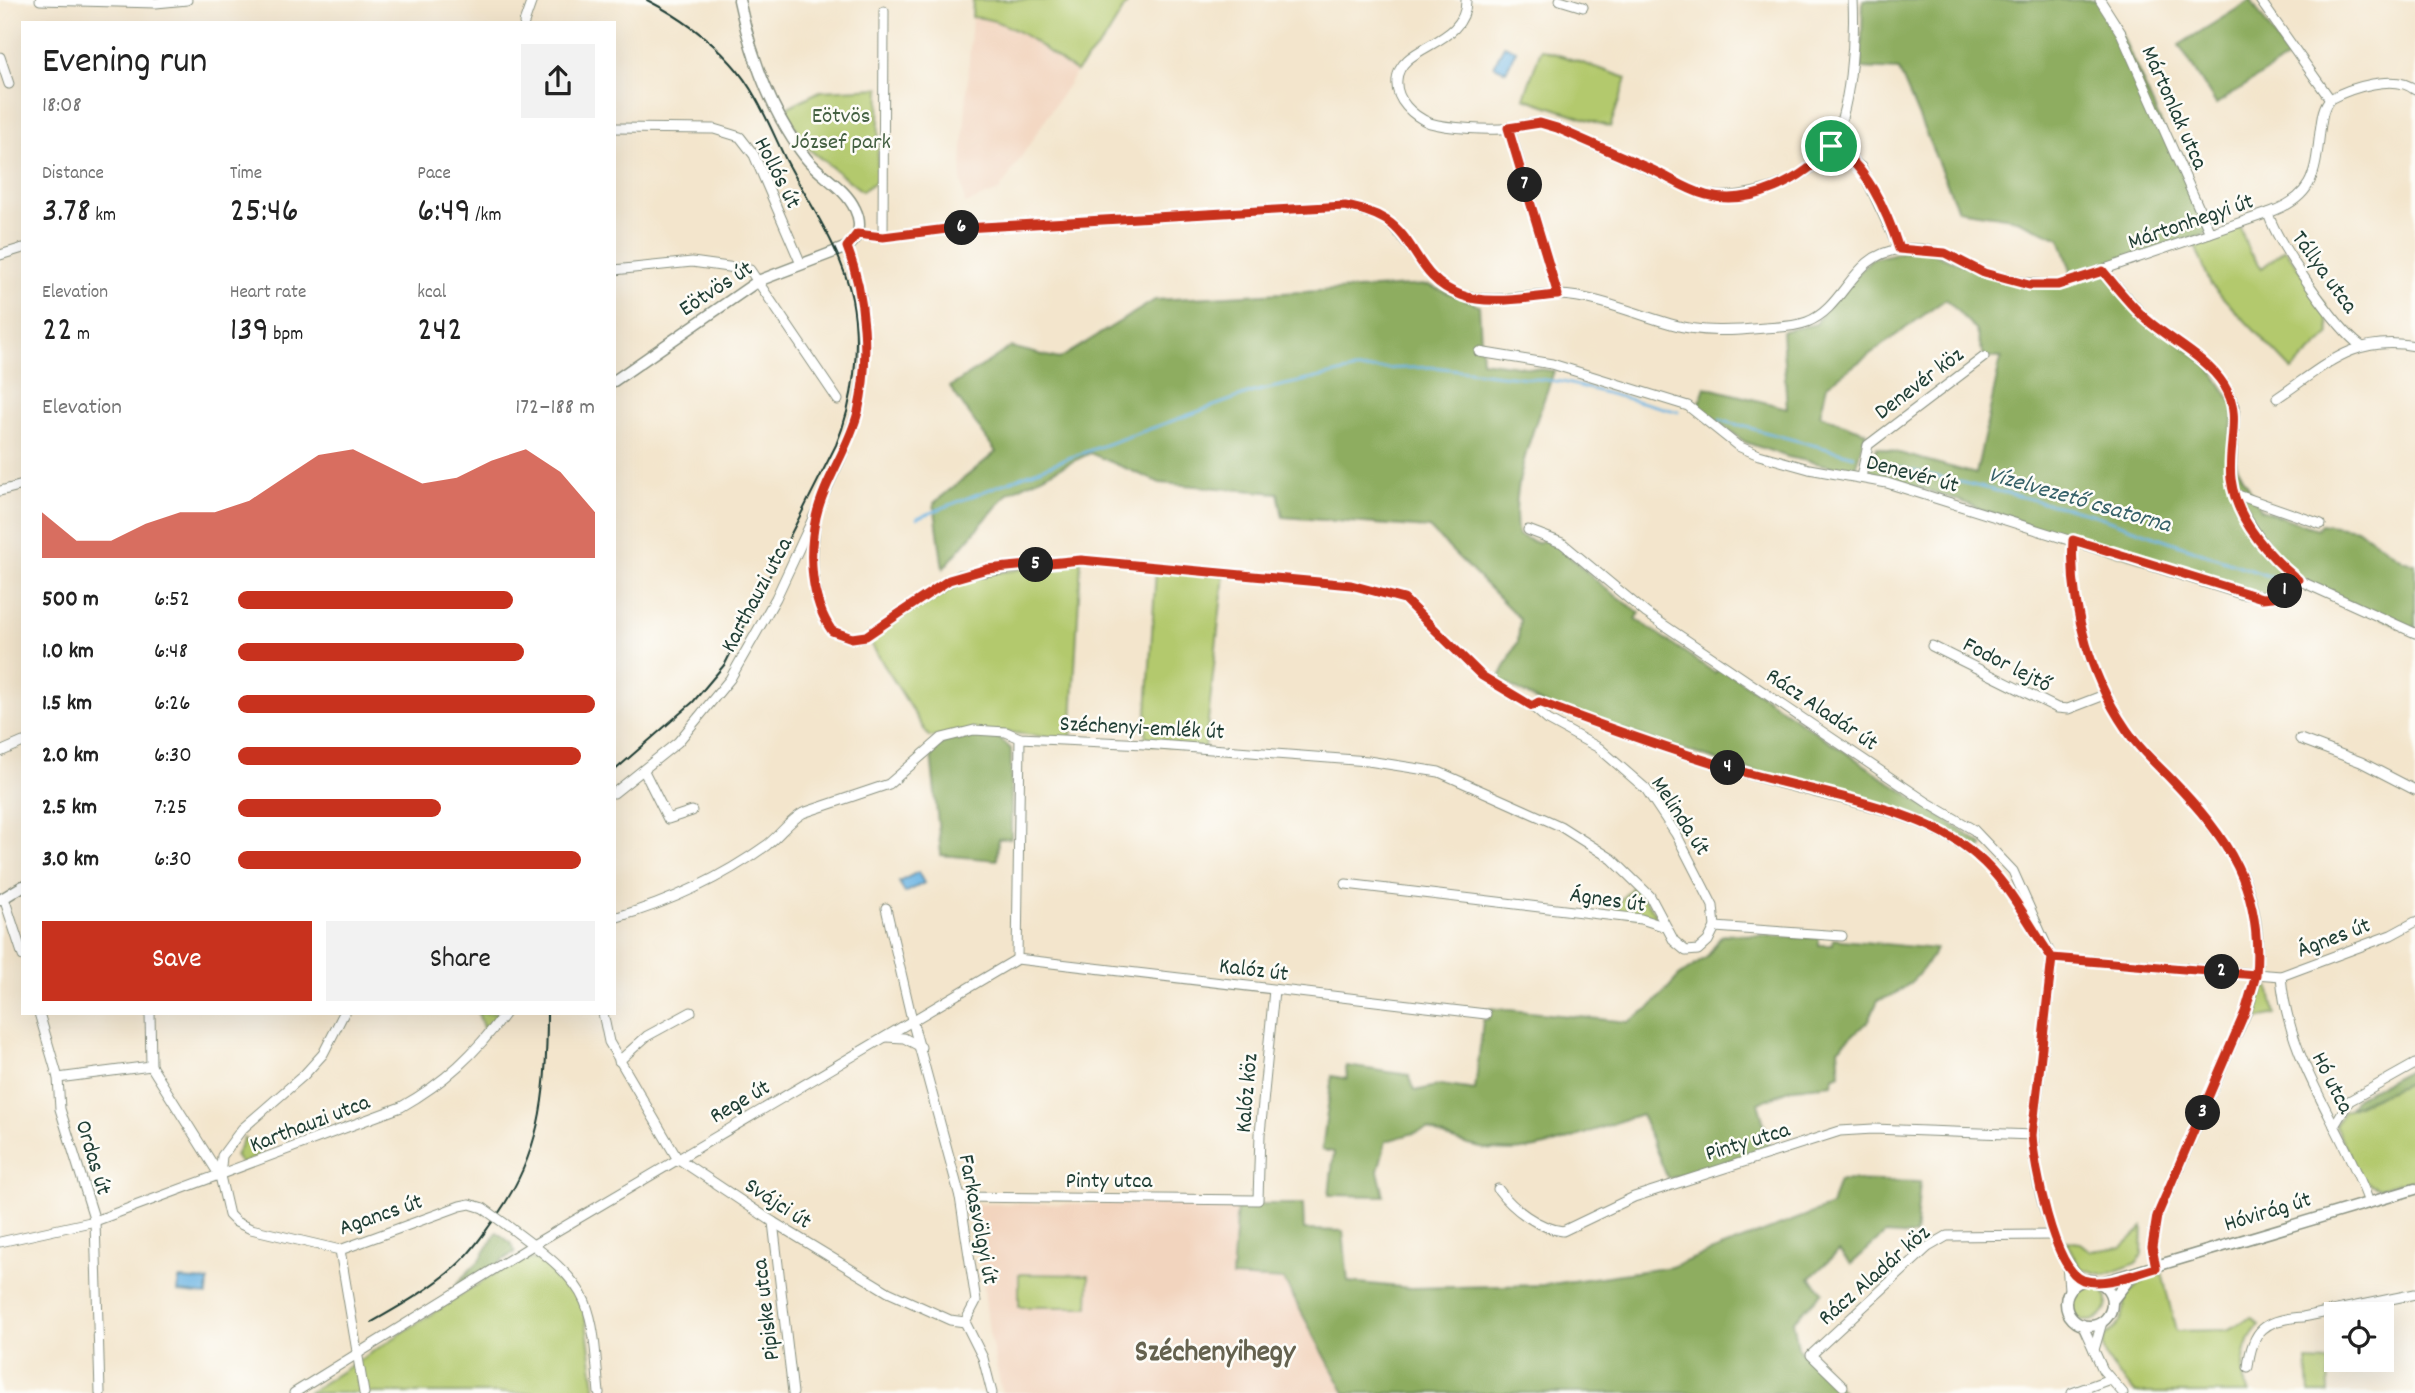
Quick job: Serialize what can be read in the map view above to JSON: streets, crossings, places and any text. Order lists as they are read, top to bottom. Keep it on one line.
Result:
{"streets":{"street":["Mártonlak utca","Hollós út","Mártonhegyi út","Tállya utca","Eötvös út","Denevér köz","Denevér út","Karthauzi utca","Fodor lejtő","Rácz Aladár út","Széchenyi-emlék út","Melinda út","Ágnes út","Kalóz út","Hó utca","Kalóz köz","Rege út","Pinty utca","Ordas út","Svájci út","Hóvirág út","Agancs út","Farkasvölgyi út","Rácz Aladár köz","Pipiske utca"]},"crossings":[["Mártonlak utca","Mártonhegyi út"],["Hollós út","Eötvös út"],["Mártonhegyi út","Tállya utca"],["Eötvös út","Karthauzi utca"],["Denevér köz","Denevér út"],["Karthauzi utca","Melinda út"],["Karthauzi utca","Ordas út"],["Karthauzi utca","Agancs út"],["Rácz Aladár út","Ágnes út"],["Széchenyi-emlék út","Ágnes út"],["Melinda út","Ágnes út"],["Ágnes út","Hó utca"],["Kalóz út","Kalóz köz"],["Kalóz út","Rege út"],["Hó utca","Hóvirág út"],["Kalóz köz","Pinty utca"],["Rege út","Svájci út"],["Rege út","Agancs út"],["Rege út","Farkasvölgyi út"],["Pinty utca","Farkasvölgyi út"],["Svájci út","Farkasvölgyi út"],["Svájci út","Pipiske utca"]],"districts":["Széchenyihegy"],"water":["Vízelvezető csatorna"],"parks":["Eötvös József park"],"page":{"heading":["Evening run","18:08"],"stats":[["Distance","3.78 km"],["Time","25:46"],["Pace","6:49 /km"],["Elevation","22 m"],["Heart rate","139 bpm"],["kcal","242"]],"pins":["7","6","5","1","4","2","3"],"chart":["Elevation","172–188 m"],"list":[{"name":"500 m","note":"6:52"},{"name":"1.0 km","note":"6:48"},{"name":"1.5 km","note":"6:26"},{"name":"2.0 km","note":"6:30"},{"name":"2.5 km","note":"7:25"},{"name":"3.0 km","note":"6:30"}],"buttons":["Save","Share"]}}
